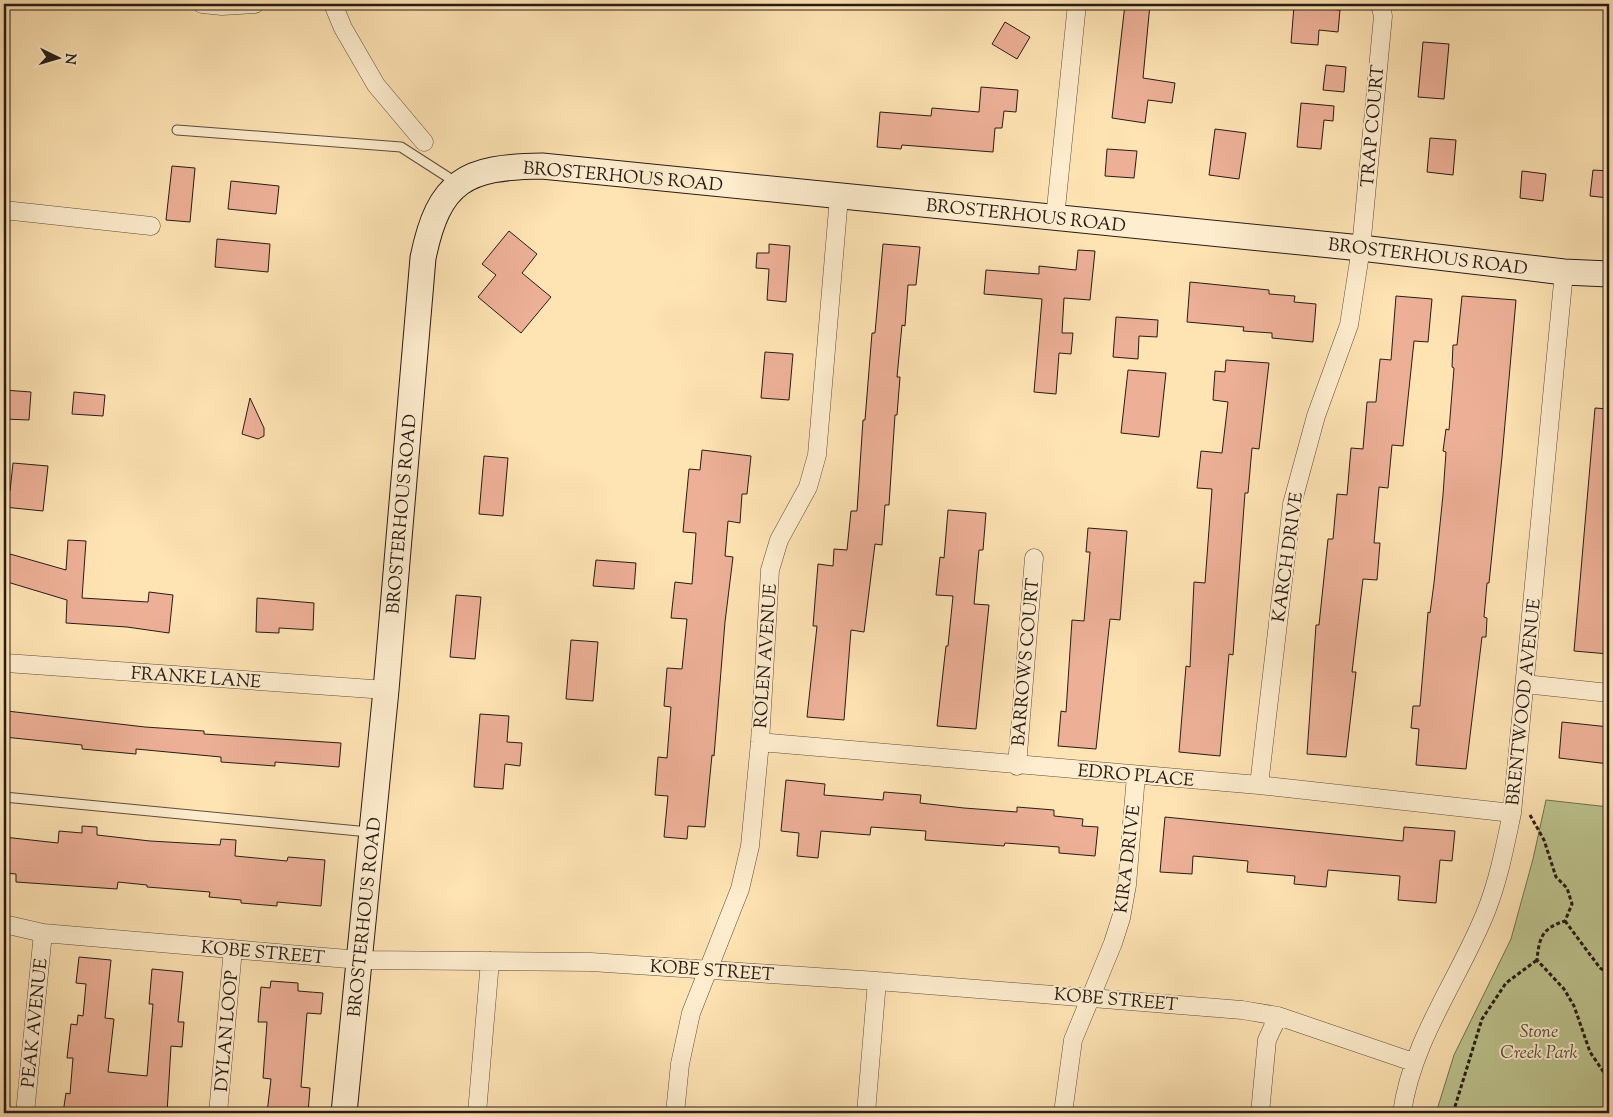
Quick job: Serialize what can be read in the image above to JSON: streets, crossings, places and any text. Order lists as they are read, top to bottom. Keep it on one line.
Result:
{"streets":{"street":["TRAP COURT","BROSTERHOUS ROAD","KARCH DRIVE","ROLEN AVENUE","BARROWS COURT","FRANKE LANE","BRENTWOOD AVENUE","EDRO PLACE","KIRA DRIVE","KOBE STREET","PEAK AVENUE","DYLAN LOOP"]},"crossings":[["TRAP COURT","BROSTERHOUS ROAD"],["TRAP COURT","KARCH DRIVE"],["BROSTERHOUS ROAD","KARCH DRIVE"],["BROSTERHOUS ROAD","ROLEN AVENUE"],["BROSTERHOUS ROAD","FRANKE LANE"],["BROSTERHOUS ROAD","BRENTWOOD AVENUE"],["BROSTERHOUS ROAD","KOBE STREET"],["KARCH DRIVE","EDRO PLACE"],["ROLEN AVENUE","EDRO PLACE"],["ROLEN AVENUE","KOBE STREET"],["BARROWS COURT","EDRO PLACE"],["BRENTWOOD AVENUE","EDRO PLACE"],["BRENTWOOD AVENUE","KOBE STREET"],["EDRO PLACE","KIRA DRIVE"],["KIRA DRIVE","KOBE STREET"],["KOBE STREET","PEAK AVENUE"],["KOBE STREET","DYLAN LOOP"]],"parks":["Stone Creek Park"],"north":"right"}
